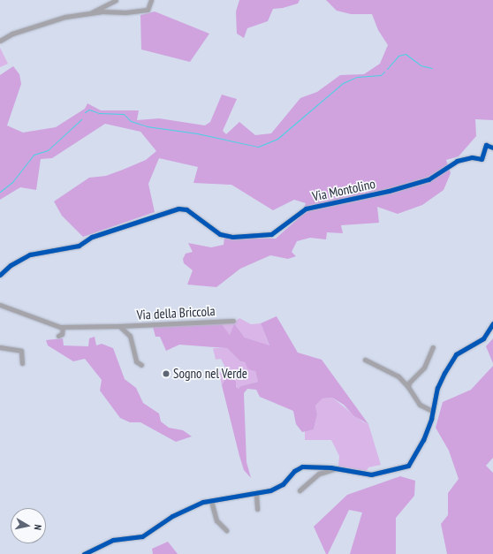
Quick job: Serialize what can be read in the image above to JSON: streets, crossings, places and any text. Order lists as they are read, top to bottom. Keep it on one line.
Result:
{"streets":{"street":["Via Montolino","Via della Briccola"]},"places":["Sogno nel Verde"],"north":"right"}
